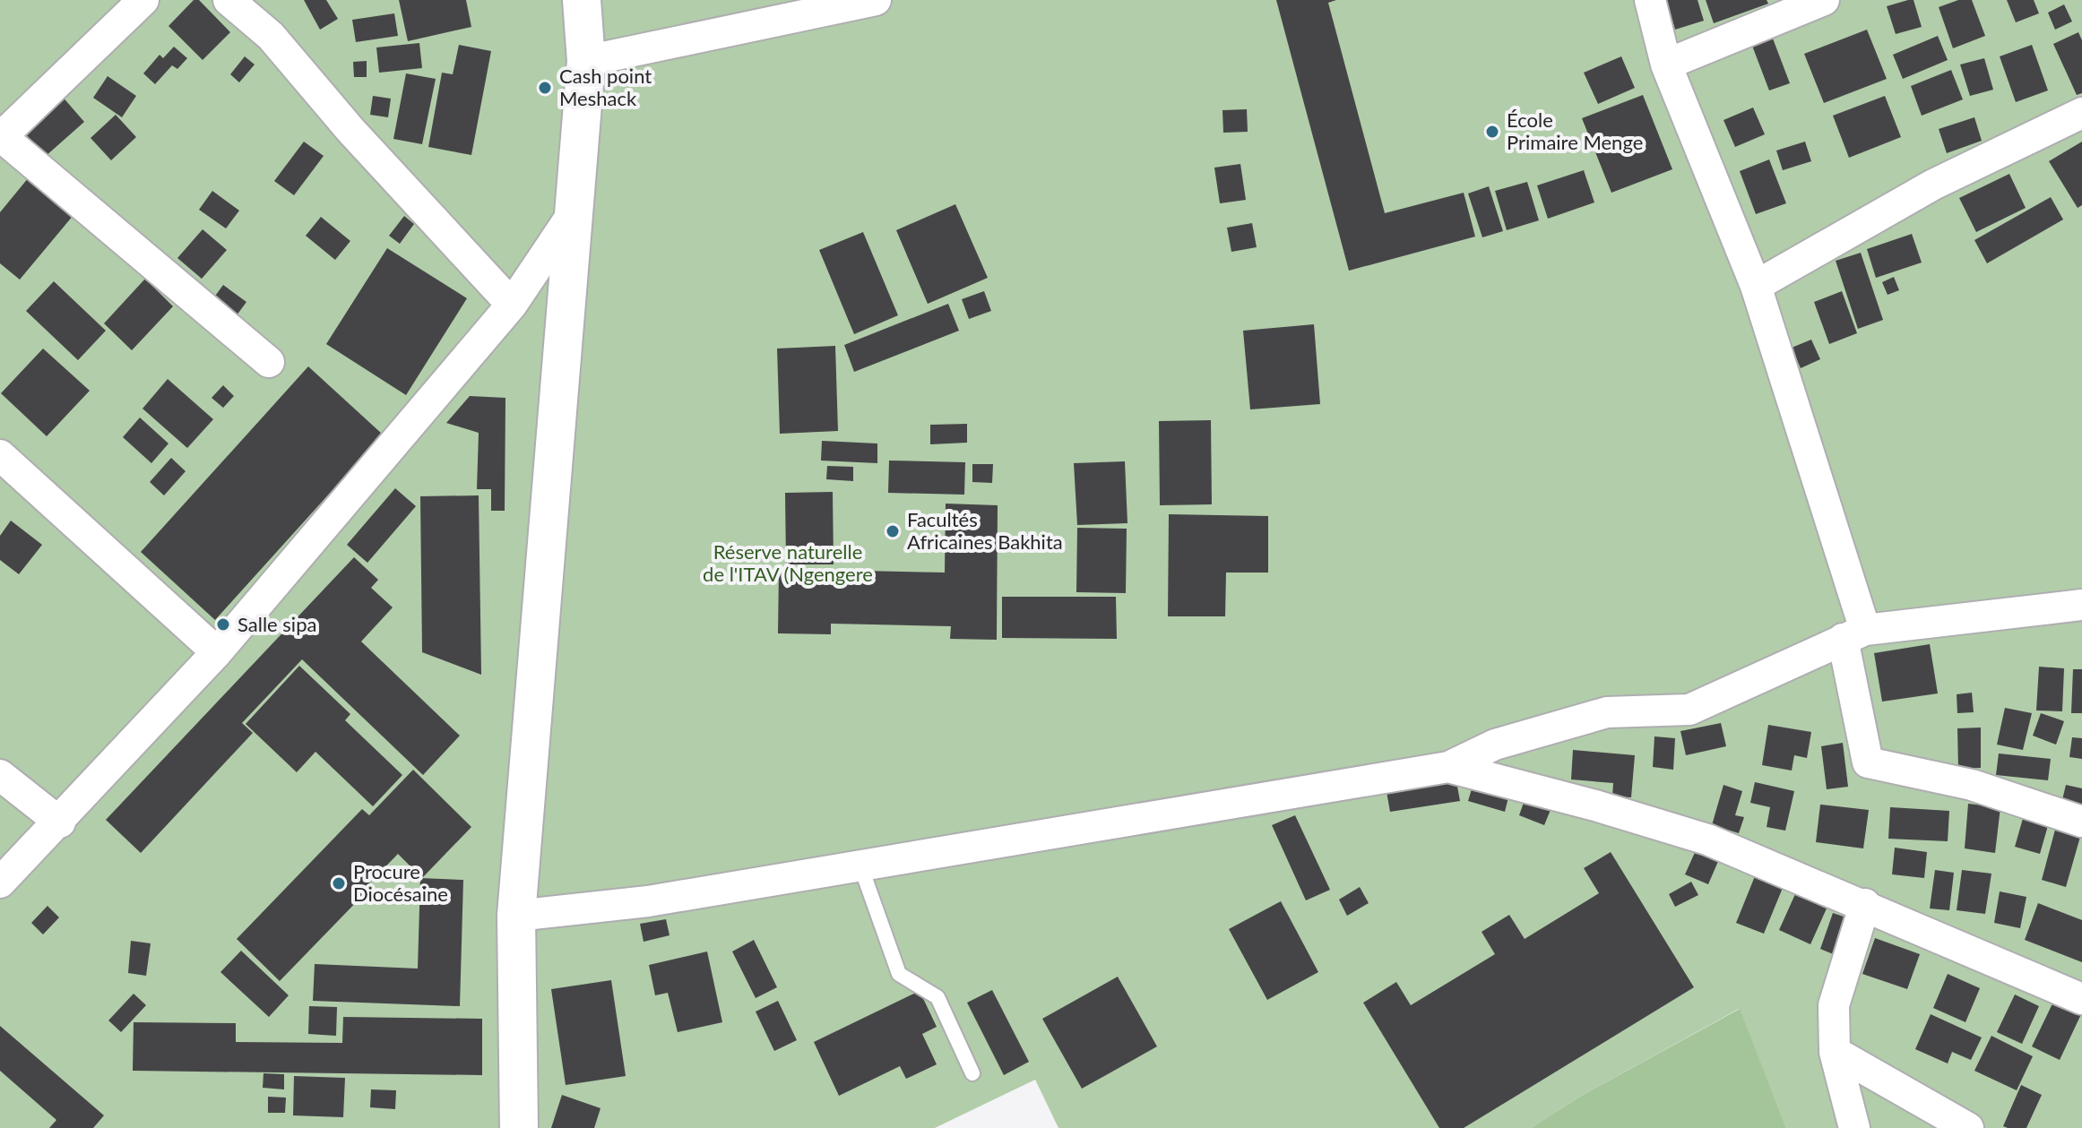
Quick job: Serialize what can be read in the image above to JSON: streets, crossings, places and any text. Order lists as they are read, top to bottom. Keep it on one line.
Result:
{"parks":["Réserve naturelle de l'ITAV (Ngengere"],"places":["Cash point Meshack","École Primaire Menge","Facultés Africaines Bakhita","Salle sipa","Procure Diocésaine"]}
